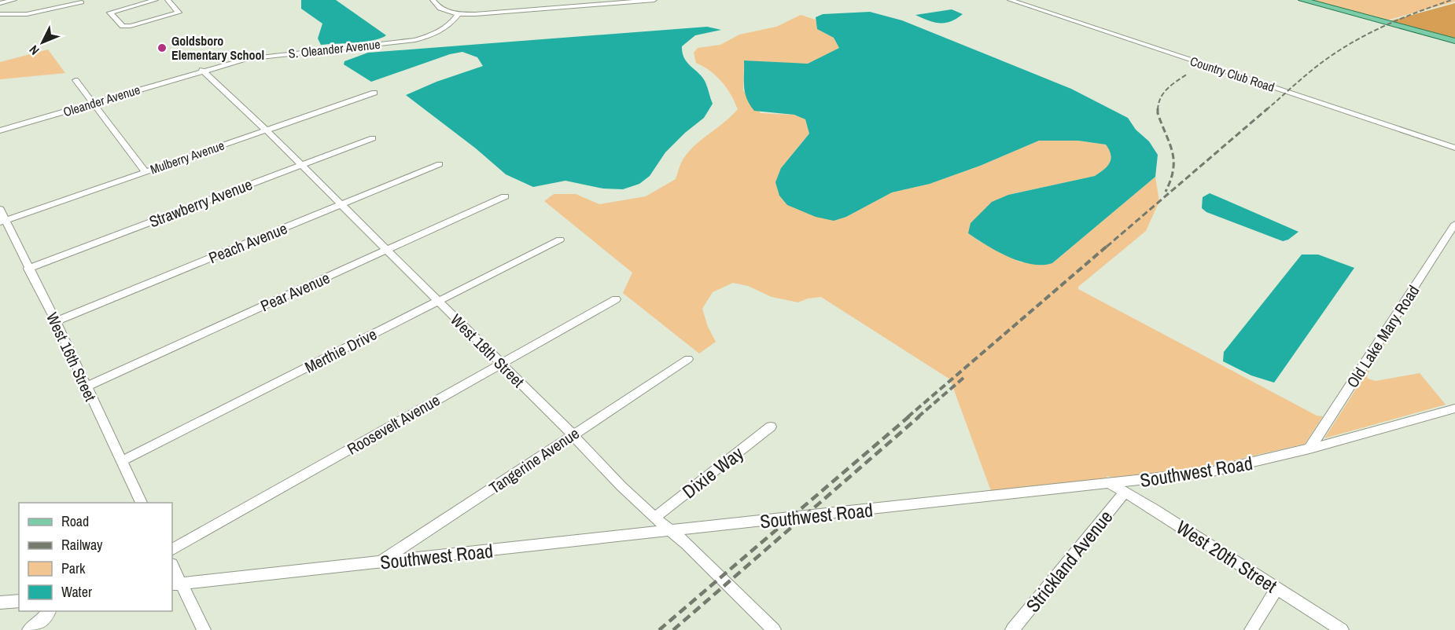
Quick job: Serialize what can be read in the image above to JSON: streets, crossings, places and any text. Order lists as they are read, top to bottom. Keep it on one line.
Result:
{"streets":{"street":["S. Oleander Avenue","Country Club Road","Oleander Avenue","Mulberry Avenue","Strawberry Avenue","Peach Avenue","Pear Avenue","Old Lake Mary Road","Merthie Drive","West 18th Street","West 16th Street","Roosevelt Avenue","Tangerine Avenue","Southwest Road","Dixie Way","West 20th Street","Strickland Avenue"]},"crossings":[["S. Oleander Avenue","Oleander Avenue"],["S. Oleander Avenue","West 18th Street"],["Oleander Avenue","West 18th Street"],["Mulberry Avenue","West 18th Street"],["Mulberry Avenue","West 16th Street"],["Strawberry Avenue","West 18th Street"],["Strawberry Avenue","West 16th Street"],["Peach Avenue","West 18th Street"],["Peach Avenue","West 16th Street"],["Pear Avenue","West 18th Street"],["Pear Avenue","West 16th Street"],["Old Lake Mary Road","Southwest Road"],["Merthie Drive","West 18th Street"],["Merthie Drive","West 16th Street"],["West 18th Street","Roosevelt Avenue"],["West 18th Street","Tangerine Avenue"],["West 18th Street","Southwest Road"],["West 18th Street","Dixie Way"],["Tangerine Avenue","Southwest Road"],["Southwest Road","West 20th Street"],["West 20th Street","Strickland Avenue"]],"places":["Goldsboro Elementary School"],"legend":["Road","Railway","Park","Water"],"north":"bottom left"}
